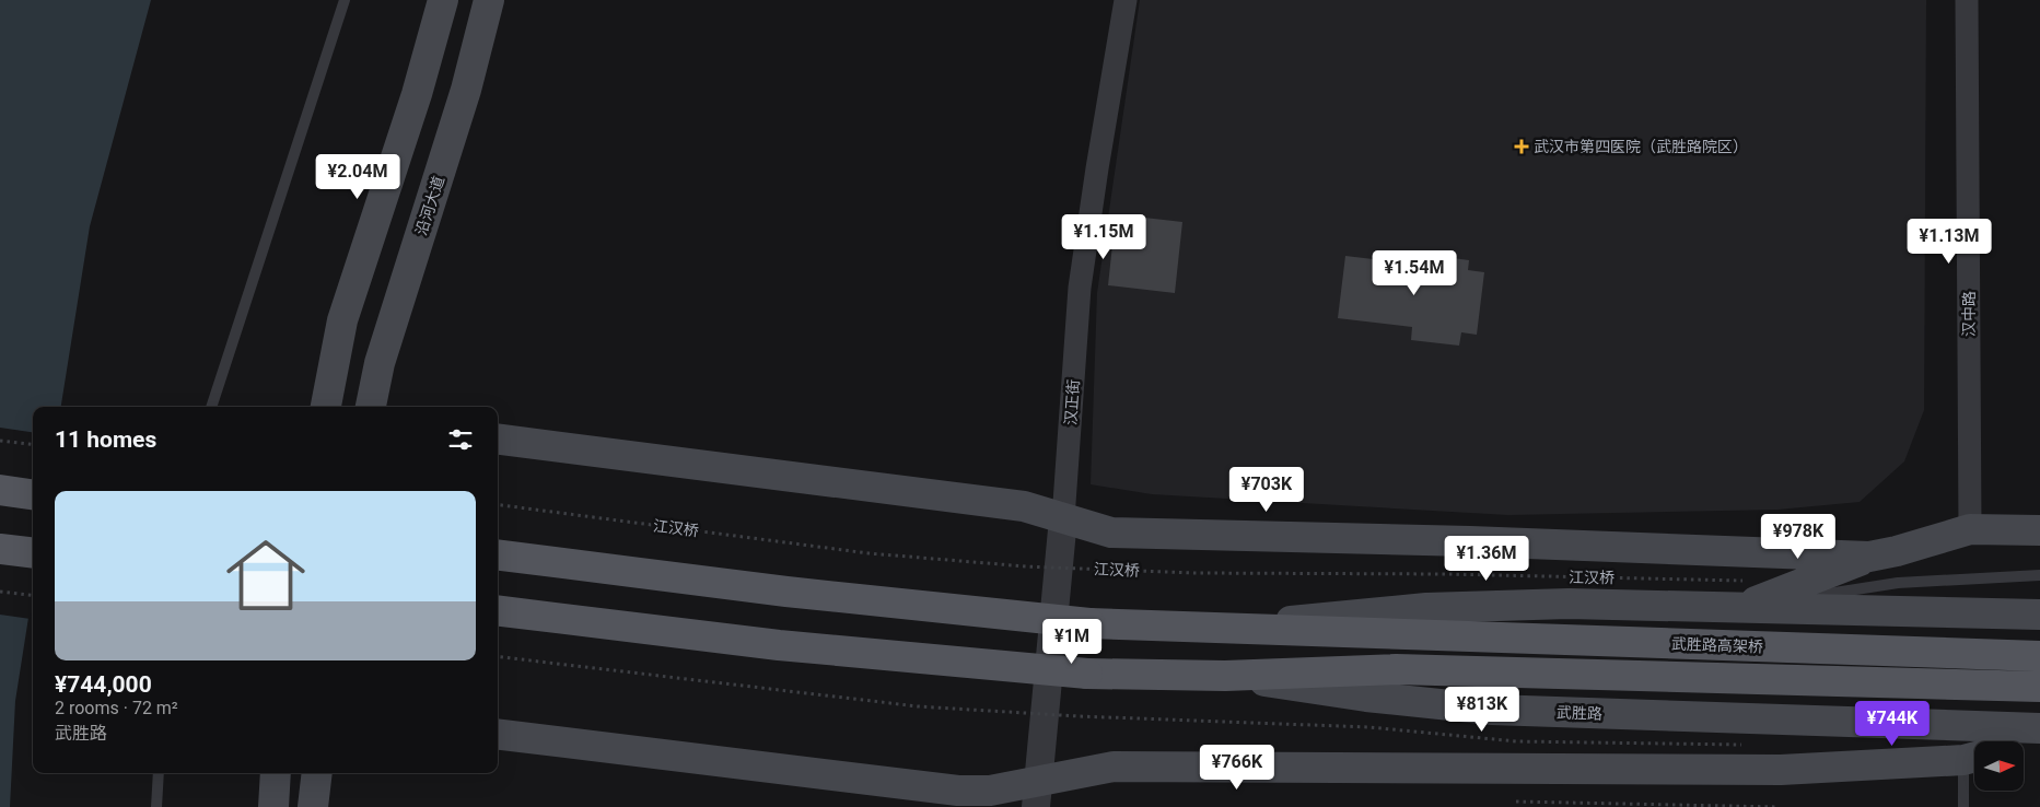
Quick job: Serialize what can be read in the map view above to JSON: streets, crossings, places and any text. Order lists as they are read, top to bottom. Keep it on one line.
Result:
{"streets":{"main road":["沿河大道","武胜路高架桥","武胜路"],"street":["汉中路","汉正街"],"path":["江汉桥"]},"places":{"health":["武汉市第四医院（武胜路院区）"]},"north":"right","page":{"price":["¥2.04M","¥1.15M","¥1.13M","¥1.54M","¥703K","¥978K","¥1.36M","¥1M","¥813K","¥744K","¥766K"],"heading":"11 homes","list":[{"name":"¥744,000","note":"2 rooms · 72 m² · 武胜路"}]}}
